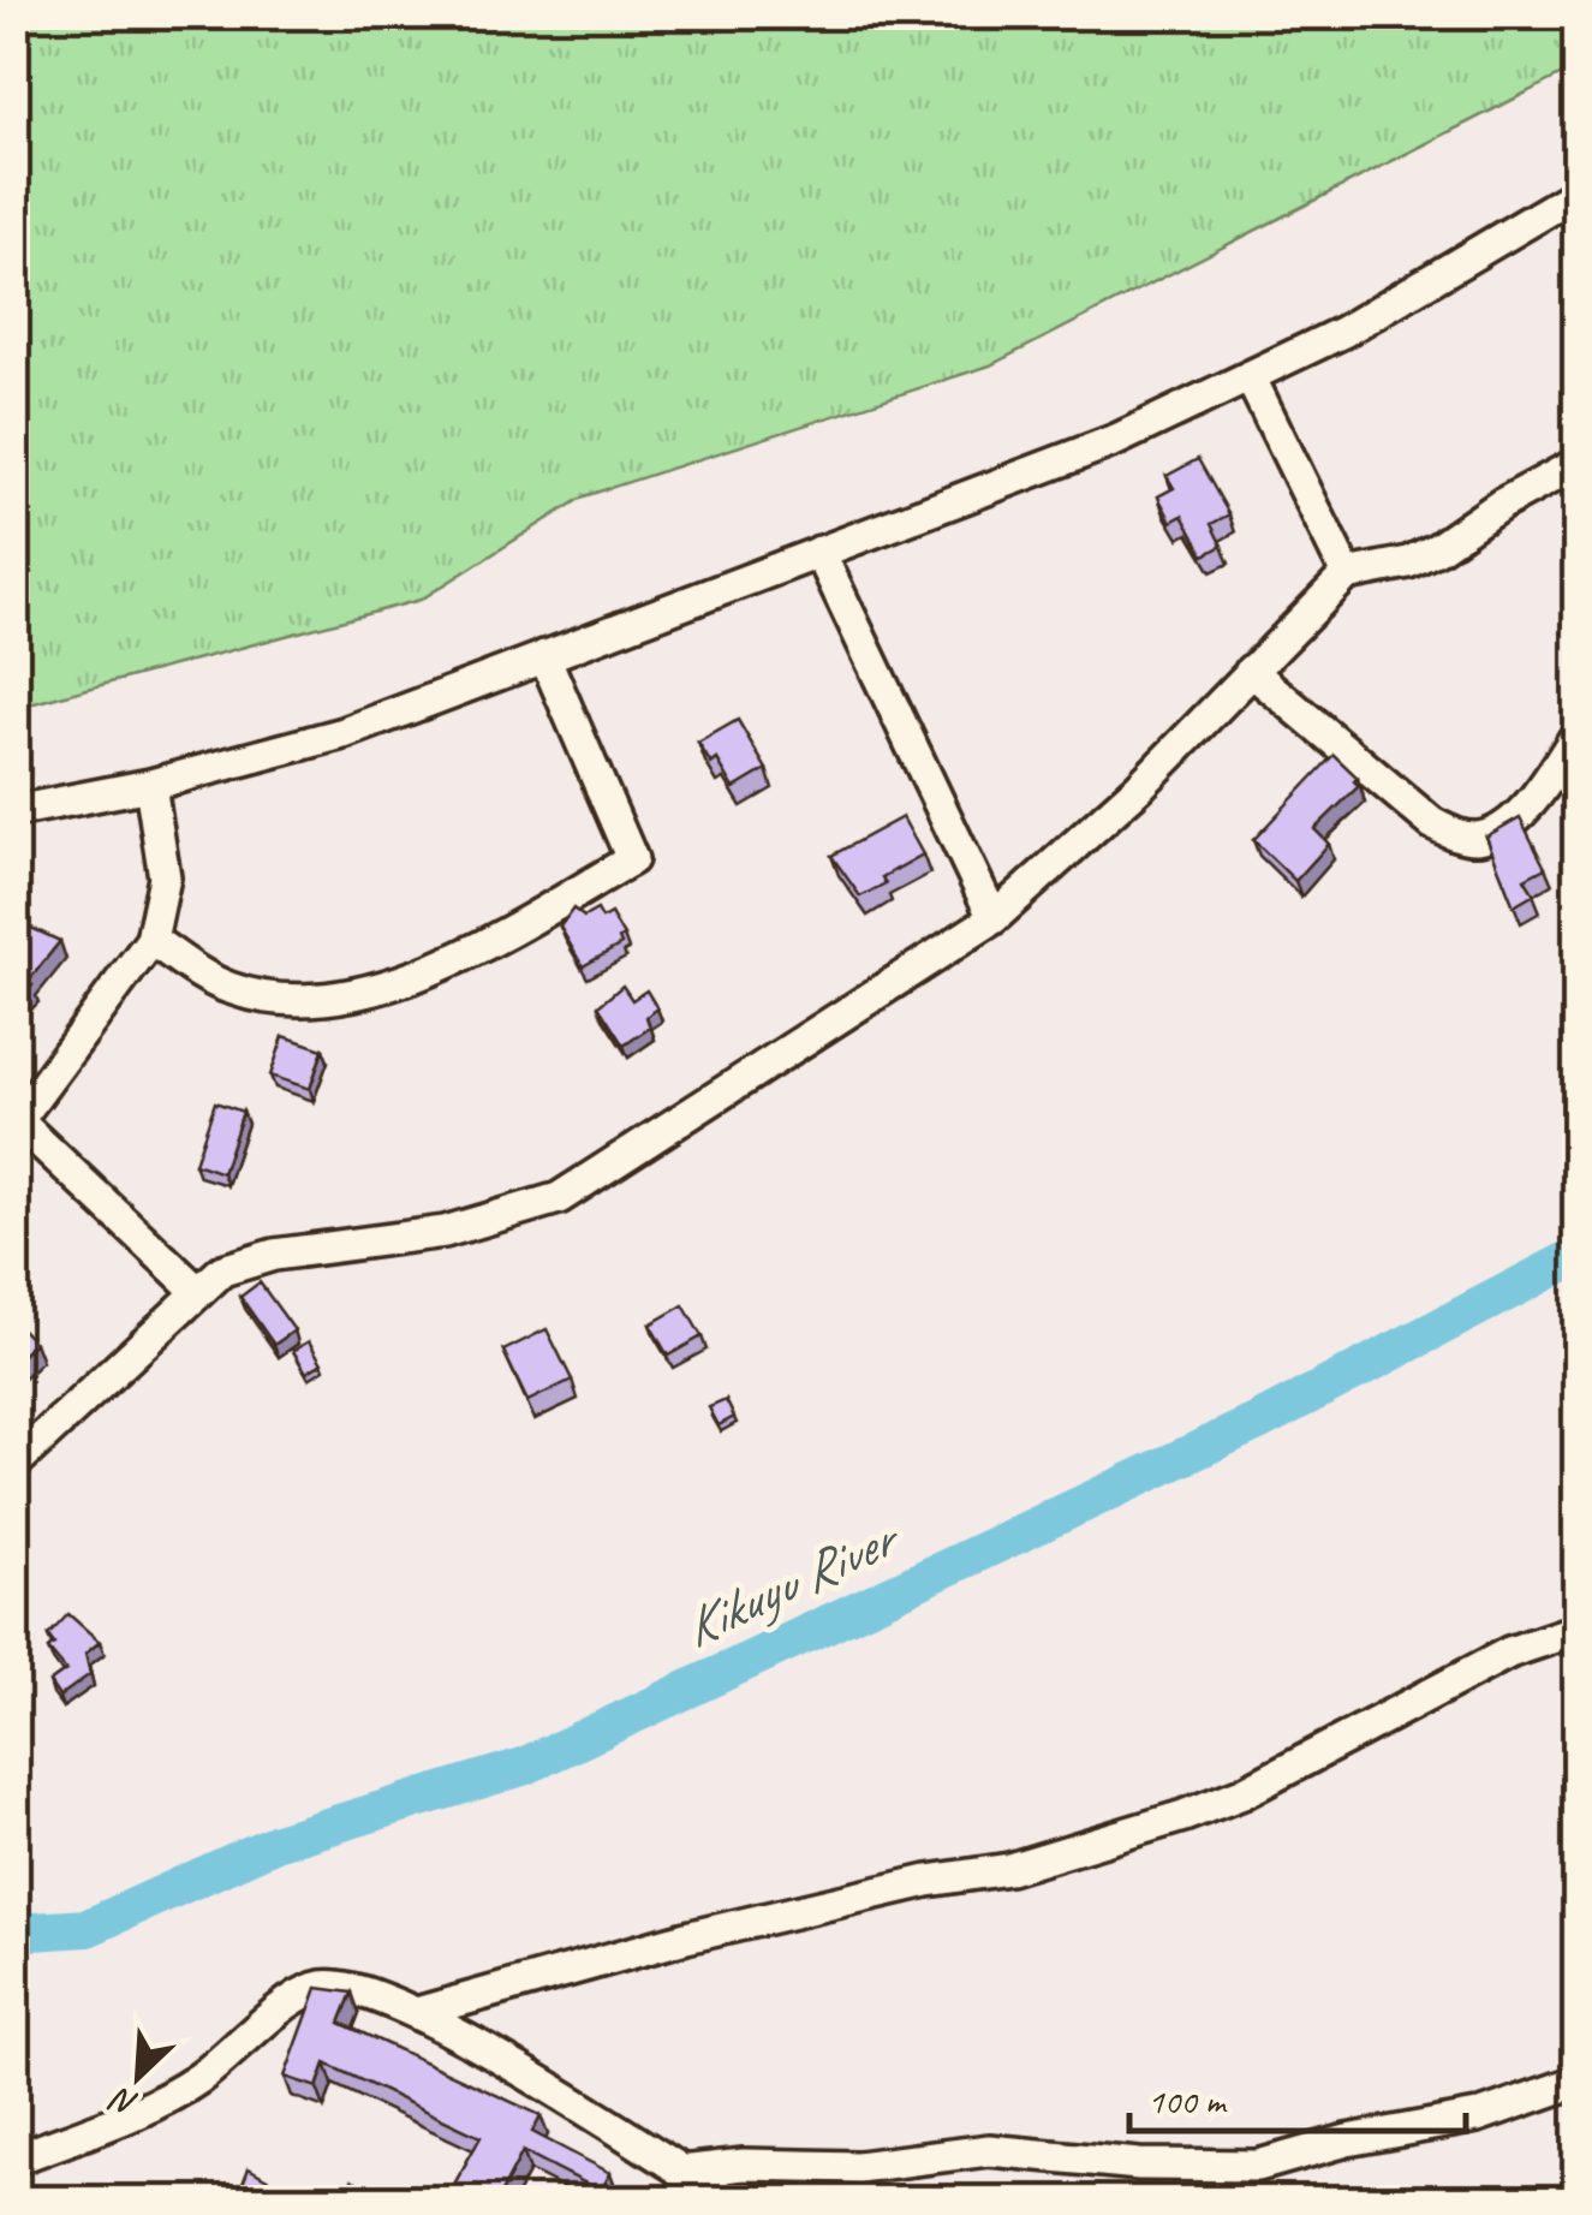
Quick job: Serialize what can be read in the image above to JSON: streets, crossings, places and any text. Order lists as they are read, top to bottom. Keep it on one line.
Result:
{"water":["Kikuyu River"],"scale_bar":"100 m","north":"bottom left"}
